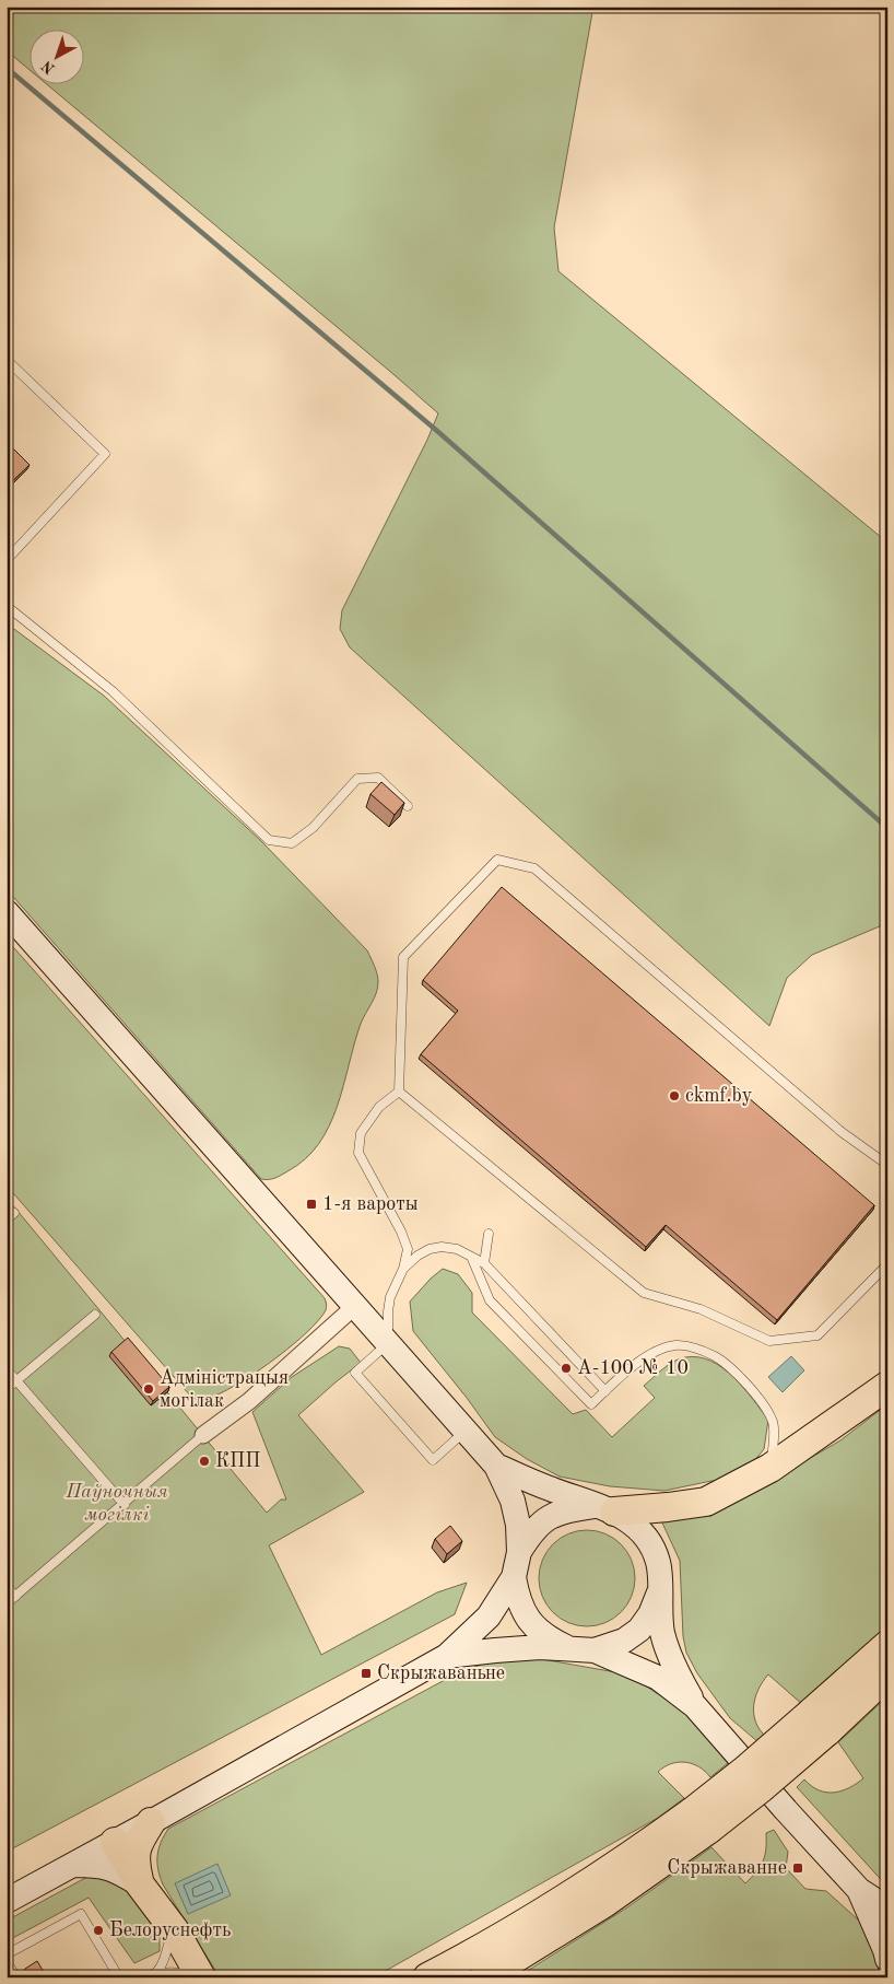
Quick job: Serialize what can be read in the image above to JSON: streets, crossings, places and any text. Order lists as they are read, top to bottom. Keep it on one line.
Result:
{"parks":["Паўночныя могілкі"],"places":{"other":["ckmf.by","А-100 № 10","Адміністрацыя могілак","КПП","Белоруснефть"],"transit":["1-я вароты","Скрыжаваньне","Скрыжаванне"]},"north":"bottom left"}
